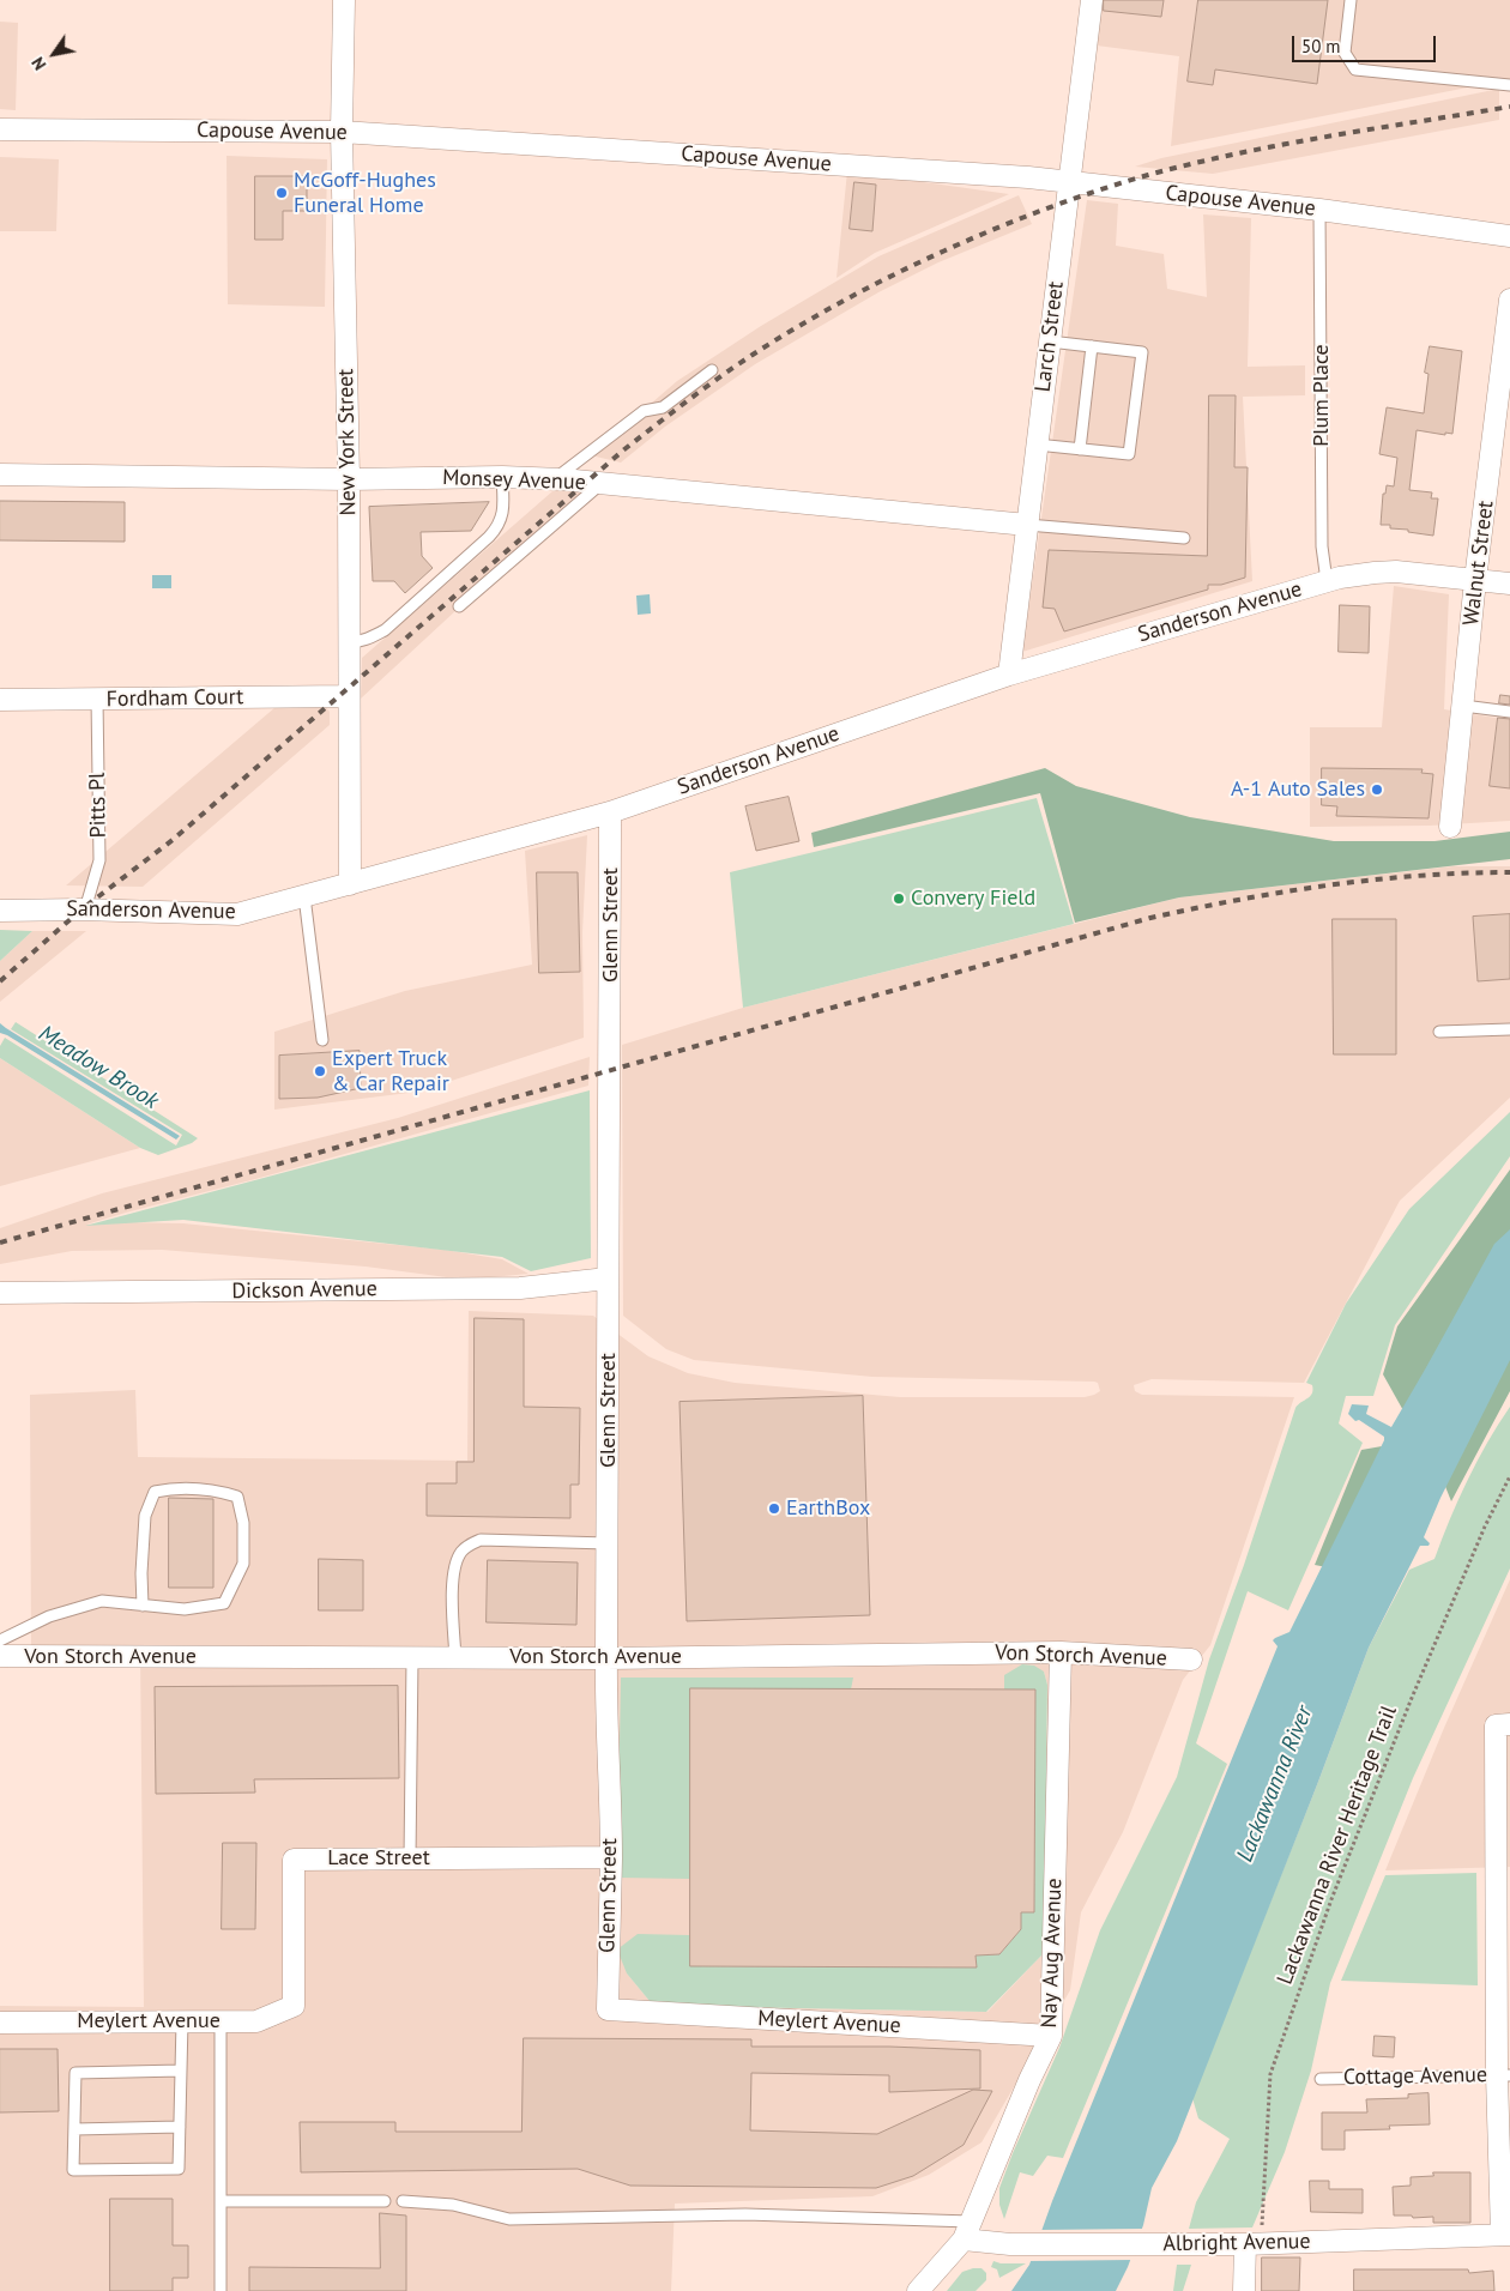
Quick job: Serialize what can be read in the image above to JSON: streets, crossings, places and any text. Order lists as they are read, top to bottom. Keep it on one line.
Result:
{"streets":{"street":["Capouse Avenue","Larch Street","New York Street","Monsey Avenue","Walnut Street","Sanderson Avenue","Fordham Court","Glenn Street","Dickson Avenue","Von Storch Avenue","Lace Street","Nay Aug Avenue","Meylert Avenue","Albright Avenue"],"lane":["Plum Place","Pitts Pl","Cottage Avenue"],"path":["Lackawanna River Heritage Trail"]},"crossings":[["Capouse Avenue","Larch Street"],["Capouse Avenue","Plum Place"],["Capouse Avenue","New York Street"],["Larch Street","Monsey Avenue"],["Larch Street","Sanderson Avenue"],["Plum Place","Sanderson Avenue"],["New York Street","Monsey Avenue"],["New York Street","Sanderson Avenue"],["New York Street","Fordham Court"],["Walnut Street","Sanderson Avenue"],["Sanderson Avenue","Pitts Pl"],["Sanderson Avenue","Glenn Street"],["Fordham Court","Pitts Pl"],["Glenn Street","Dickson Avenue"],["Glenn Street","Von Storch Avenue"],["Glenn Street","Lace Street"],["Glenn Street","Meylert Avenue"],["Von Storch Avenue","Nay Aug Avenue"],["Lackawanna River Heritage Trail","Albright Avenue"],["Lace Street","Meylert Avenue"],["Nay Aug Avenue","Meylert Avenue"],["Nay Aug Avenue","Albright Avenue"]],"water":["Meadow Brook","Lackawanna River"],"places":["McGoff-Hughes Funeral Home","A-1 Auto Sales","Convery Field","Expert Truck & Car Repair","EarthBox"],"scale_bar":"50 m","north":"bottom left"}
